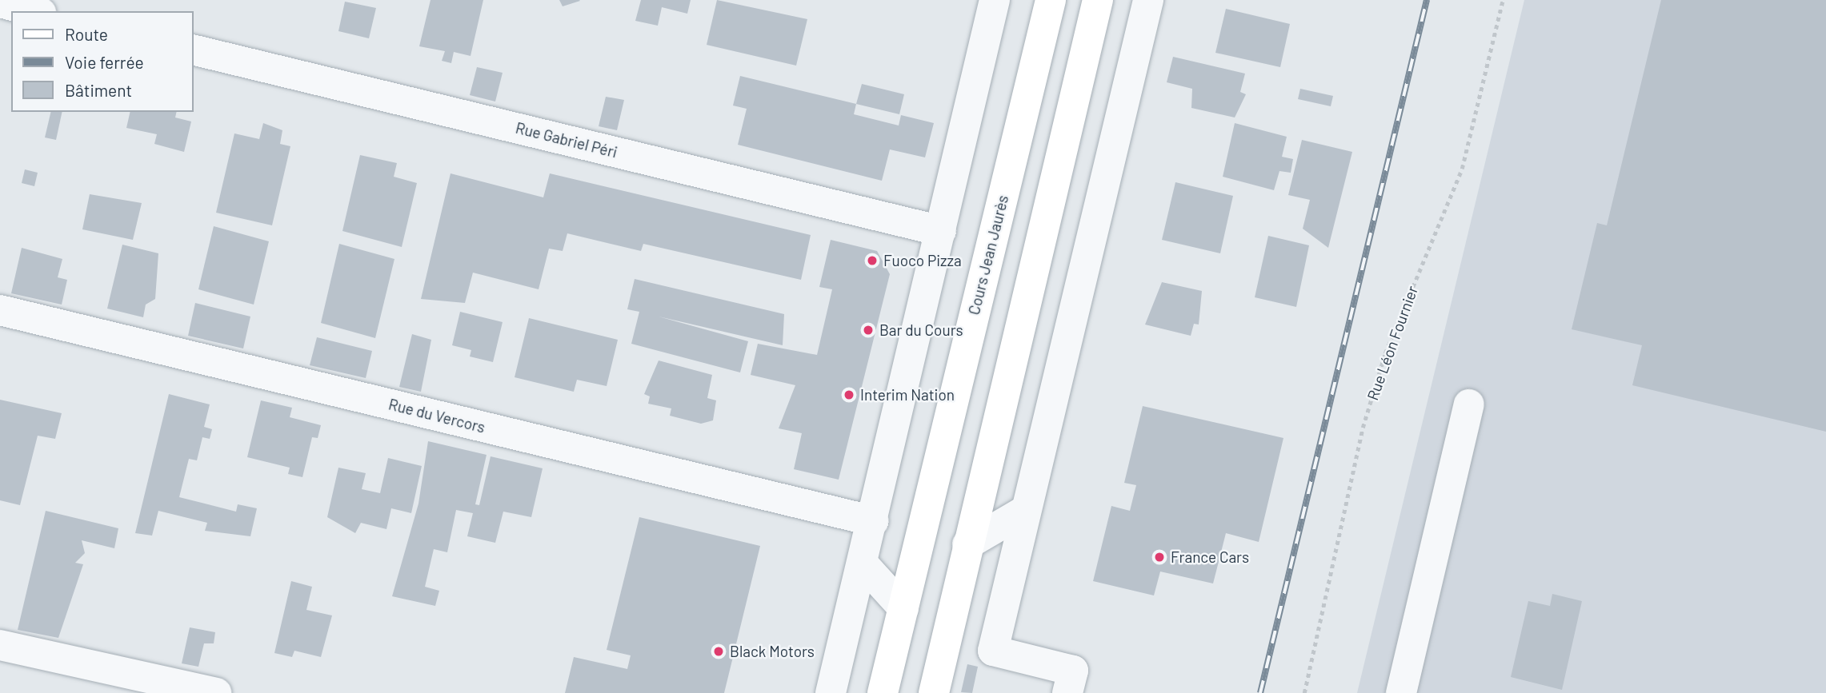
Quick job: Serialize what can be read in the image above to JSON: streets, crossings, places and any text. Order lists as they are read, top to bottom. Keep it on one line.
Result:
{"streets":{"main road":["Cours Jean Jaurès"],"street":["Rue Gabriel Péri","Rue du Vercors"],"path":["Rue Léon Fournier"]},"places":["Fuoco Pizza","Bar du Cours","Interim Nation","France Cars","Black Motors"],"legend":["Route","Voie ferrée","Bâtiment"]}
